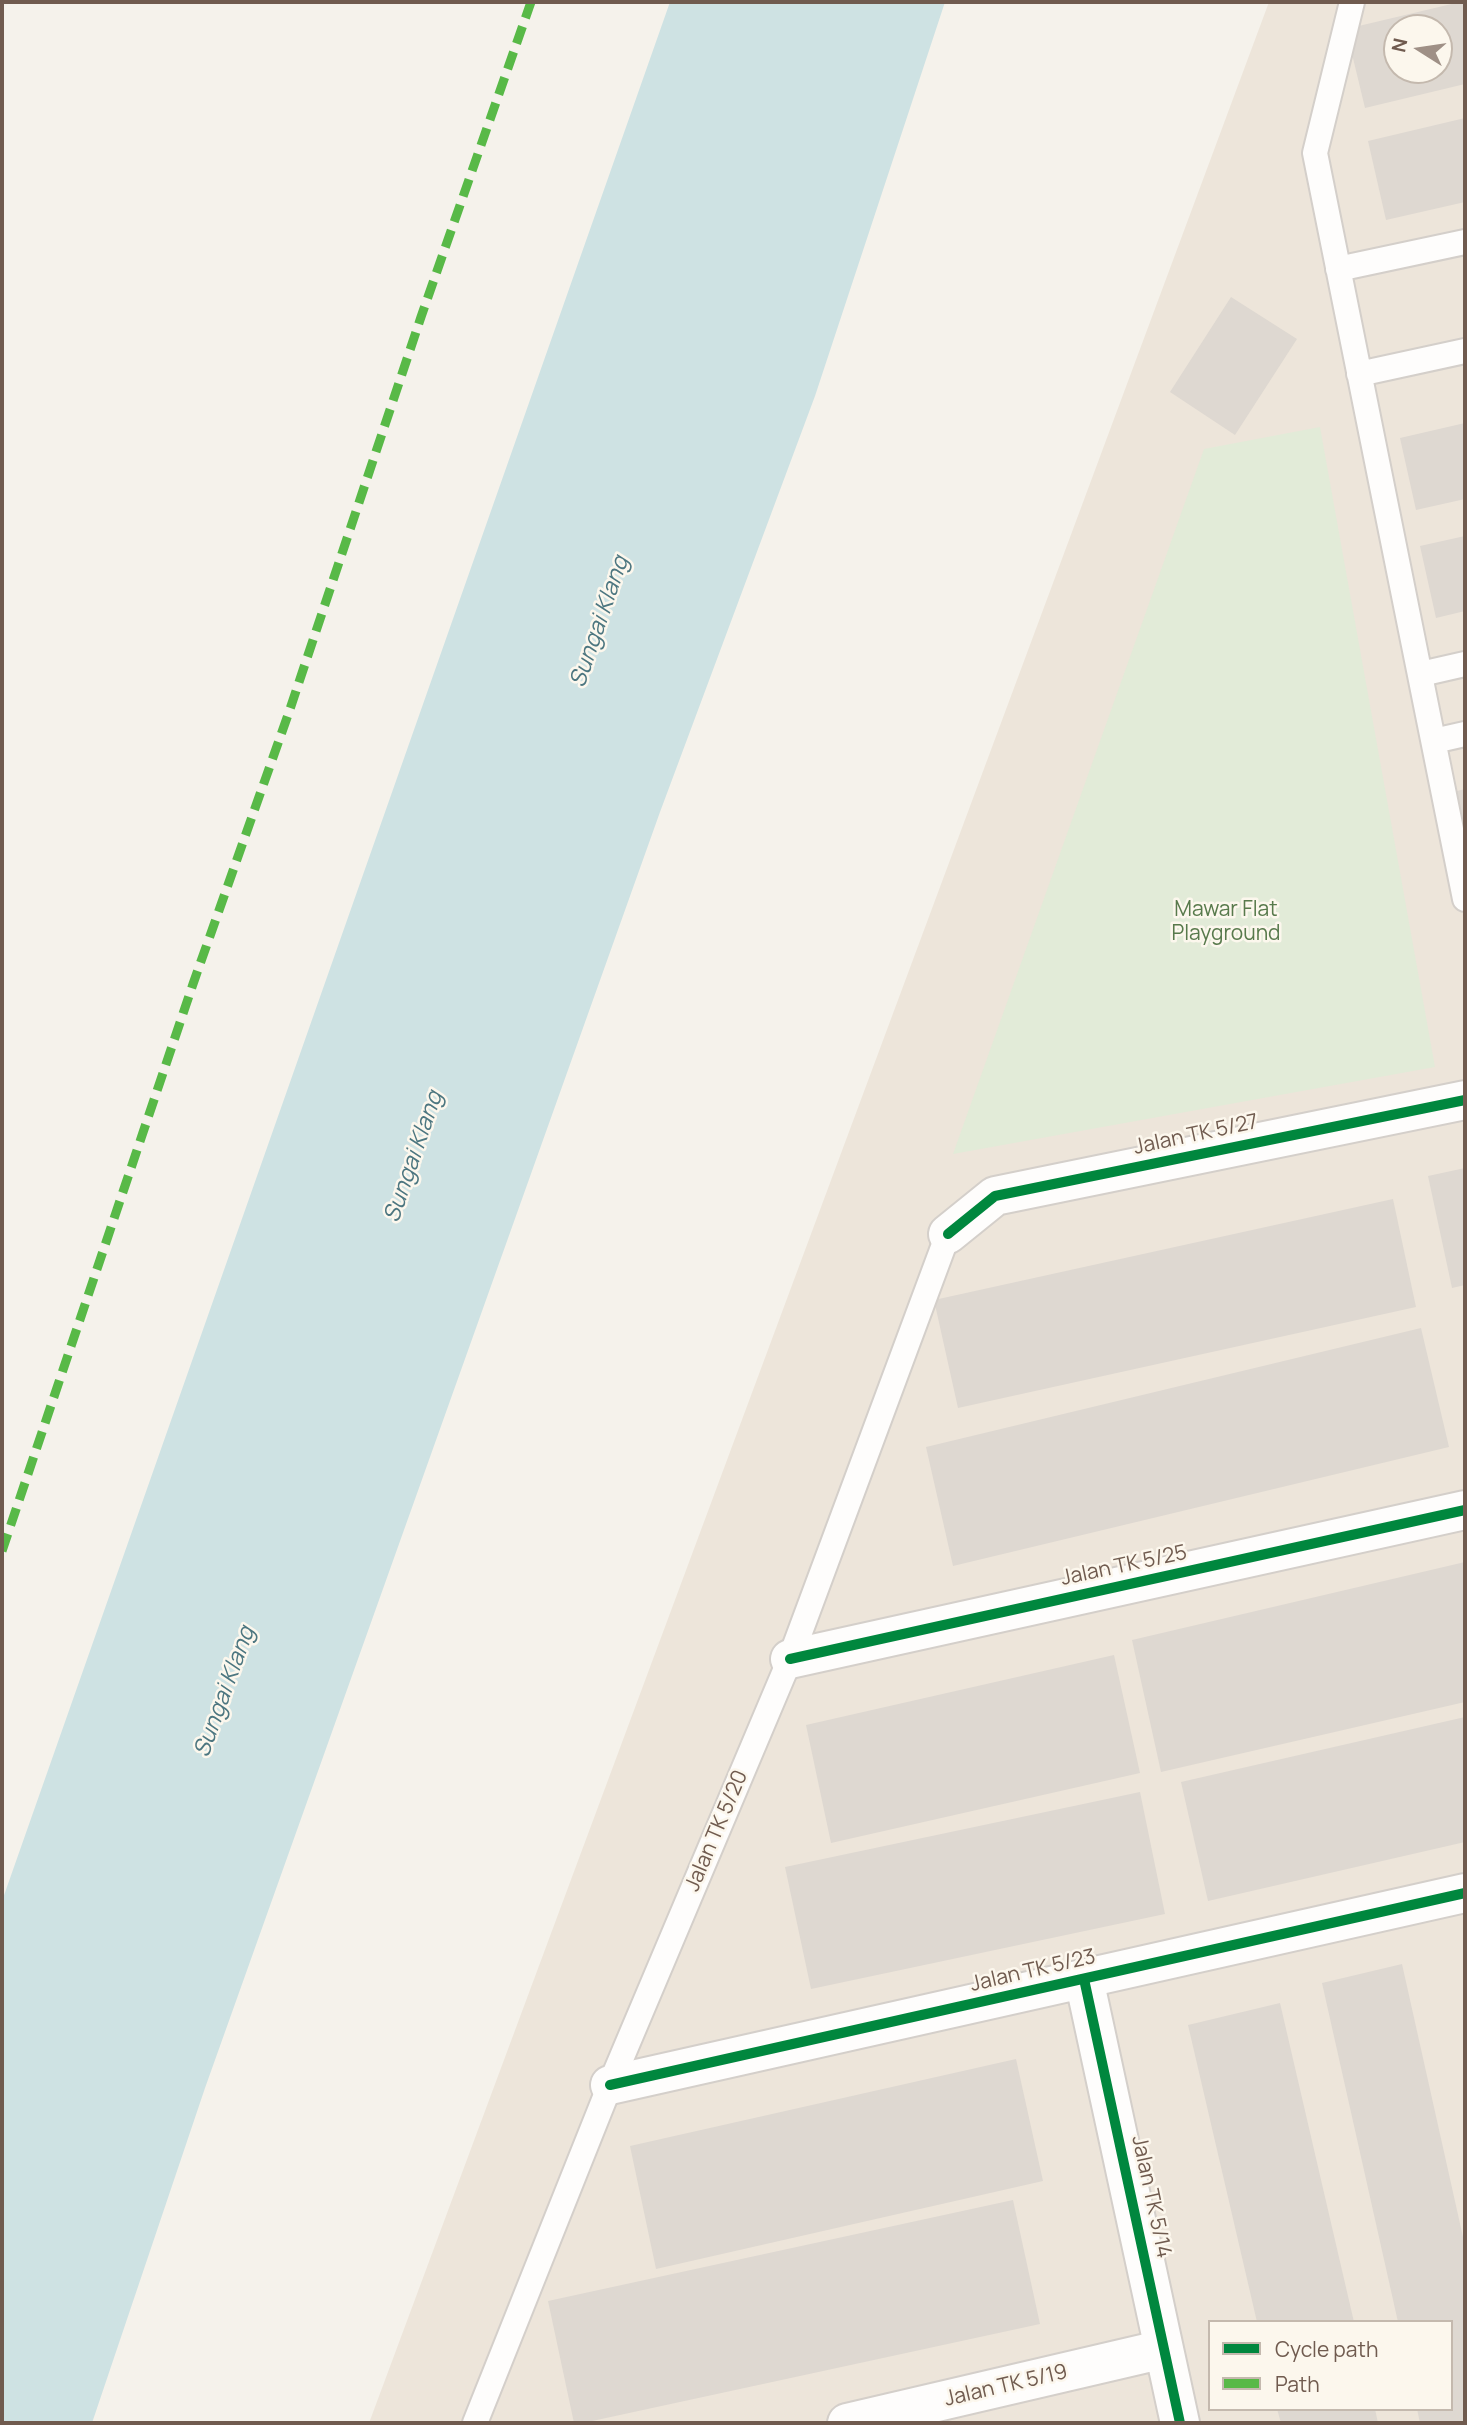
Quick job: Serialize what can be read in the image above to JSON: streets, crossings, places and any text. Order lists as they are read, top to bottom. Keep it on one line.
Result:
{"streets":{"street":["Jalan TK 5/27","Jalan TK 5/25","Jalan TK 5/23","Jalan TK 5/14","Jalan TK 5/19"],"lane":["Jalan TK 5/20"]},"crossings":[["Jalan TK 5/27","Jalan TK 5/20"],["Jalan TK 5/25","Jalan TK 5/20"],["Jalan TK 5/20","Jalan TK 5/23"],["Jalan TK 5/23","Jalan TK 5/14"],["Jalan TK 5/14","Jalan TK 5/19"]],"water":["Sungai Klang"],"parks":["Mawar Flat Playground"],"legend":["Cycle path","Path"],"north":"left"}
